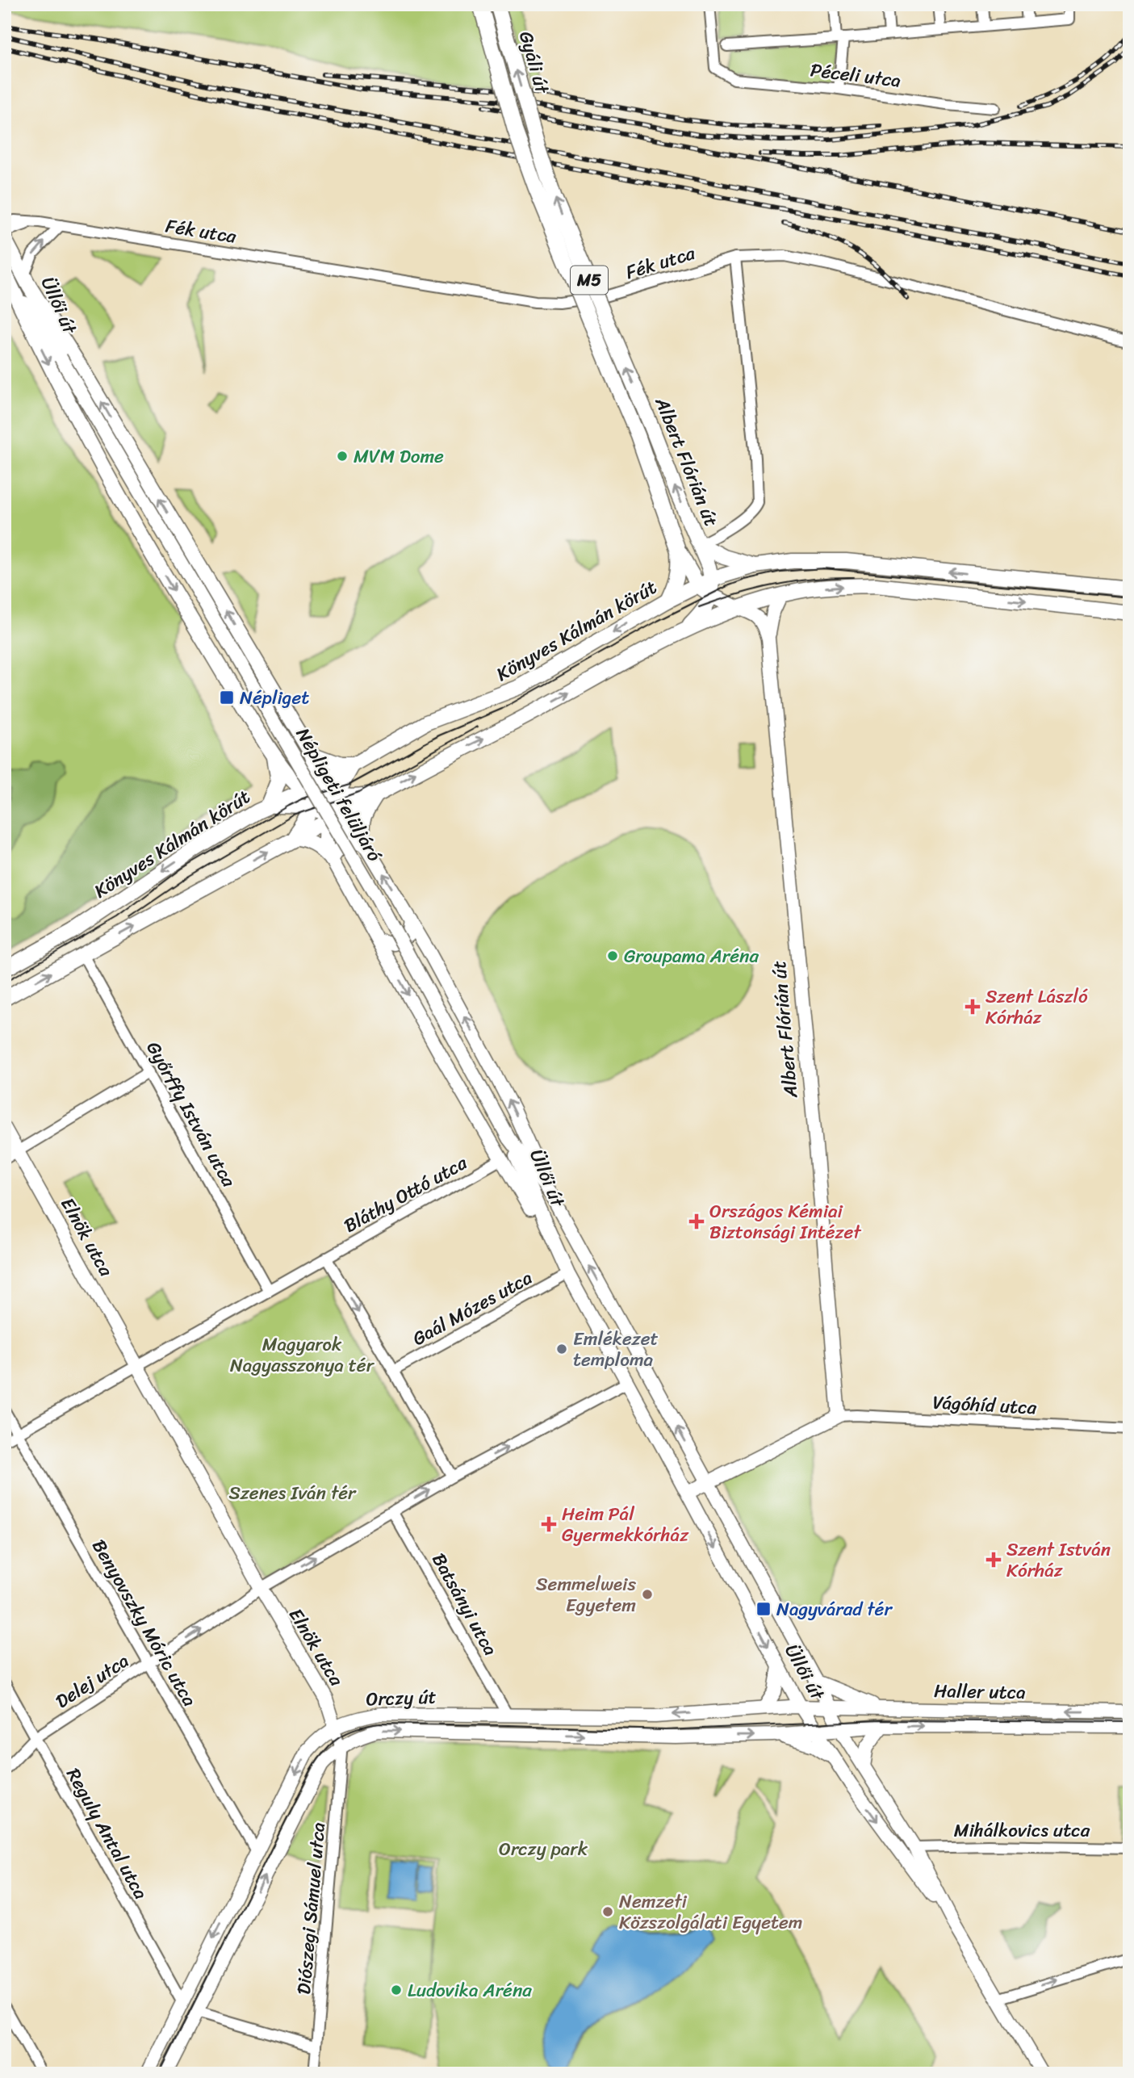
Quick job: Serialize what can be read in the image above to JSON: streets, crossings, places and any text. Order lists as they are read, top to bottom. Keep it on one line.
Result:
{"streets":{"main road":["Gyáli út","M5","Üllői út","Albert Flórián út","Könyves Kálmán körút","Népligeti felüljáró","Elnök utca","Haller utca","Orczy út"],"street":["Péceli utca","Fék utca","Győrffy István utca","Bláthy Ottó utca","Gaál Mózes utca","Vágóhíd utca","Batsányi utca","Benyovszky Móric utca","Delej utca","Mihálkovics utca","Reguly Antal utca","Diószegi Sámuel utca"]},"crossings":[["Gyáli út","Albert Flórián út"],["Fék utca","Albert Flórián út"],["M5","Albert Flórián út"],["M5","Könyves Kálmán körút"],["Üllői út","Népligeti felüljáró"],["Üllői út","Gaál Mózes utca"],["Üllői út","Haller utca"],["Üllői út","Orczy út"],["Üllői út","Mihálkovics utca"],["Albert Flórián út","Könyves Kálmán körút"],["Albert Flórián út","Vágóhíd utca"],["Elnök utca","Delej utca"],["Elnök utca","Orczy út"],["Batsányi utca","Orczy út"],["Benyovszky Móric utca","Delej utca"],["Benyovszky Móric utca","Orczy út"],["Delej utca","Reguly Antal utca"],["Haller utca","Orczy út"],["Orczy út","Reguly Antal utca"],["Orczy út","Diószegi Sámuel utca"]],"one_way":["Delej utca"],"parks":["Magyarok Nagyasszonya tér","Szenes Iván tér","Orczy park"],"places":{"other":["MVM Dome","Groupama Aréna","Emlékezet temploma","Semmelweis Egyetem","Nemzeti Közszolgálati Egyetem","Ludovika Aréna"],"transit":["Népliget","Nagyvárad tér"],"health":["Szent László Kórház","Országos Kémiai Biztonsági Intézet","Heim Pál Gyermekkórház","Szent István Kórház"]}}
